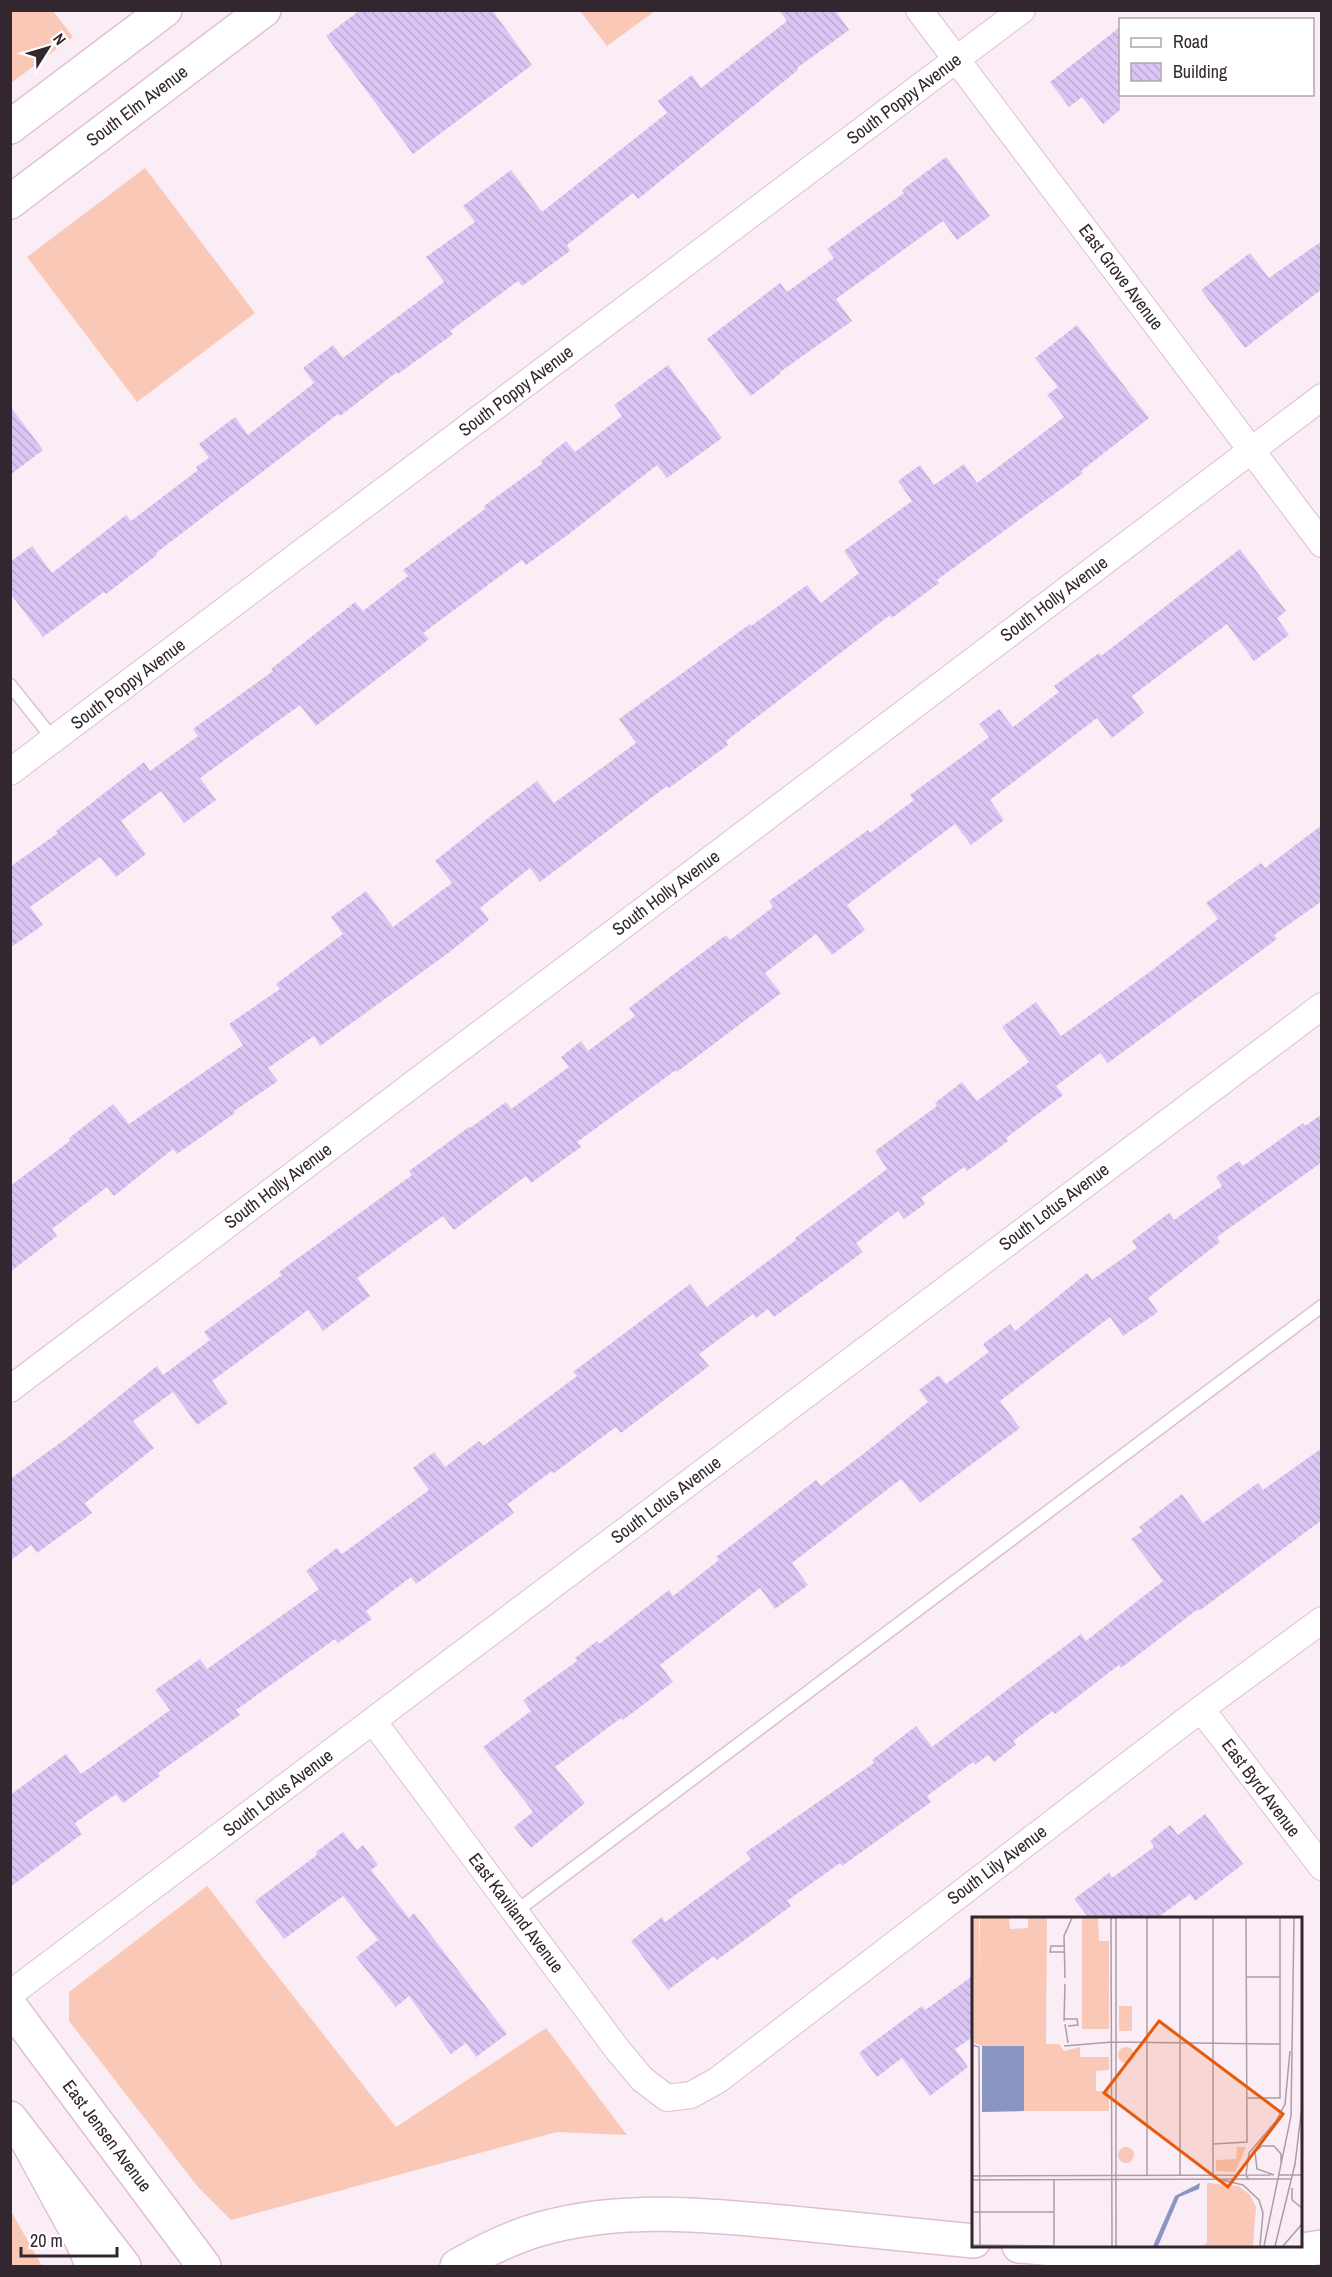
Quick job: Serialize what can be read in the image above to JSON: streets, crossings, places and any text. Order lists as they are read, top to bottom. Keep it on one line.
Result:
{"streets":{"main road":["South Elm Avenue","East Jensen Avenue"],"street":["South Poppy Avenue","East Grove Avenue","South Holly Avenue","South Lotus Avenue","East Byrd Avenue","South Lily Avenue","East Kaviland Avenue"]},"crossings":[["South Poppy Avenue","East Grove Avenue"],["East Grove Avenue","South Holly Avenue"],["South Lotus Avenue","East Kaviland Avenue"],["East Byrd Avenue","South Lily Avenue"],["South Lily Avenue","East Kaviland Avenue"]],"legend":["Road","Building"],"scale_bar":"20 m","north":"top right"}
